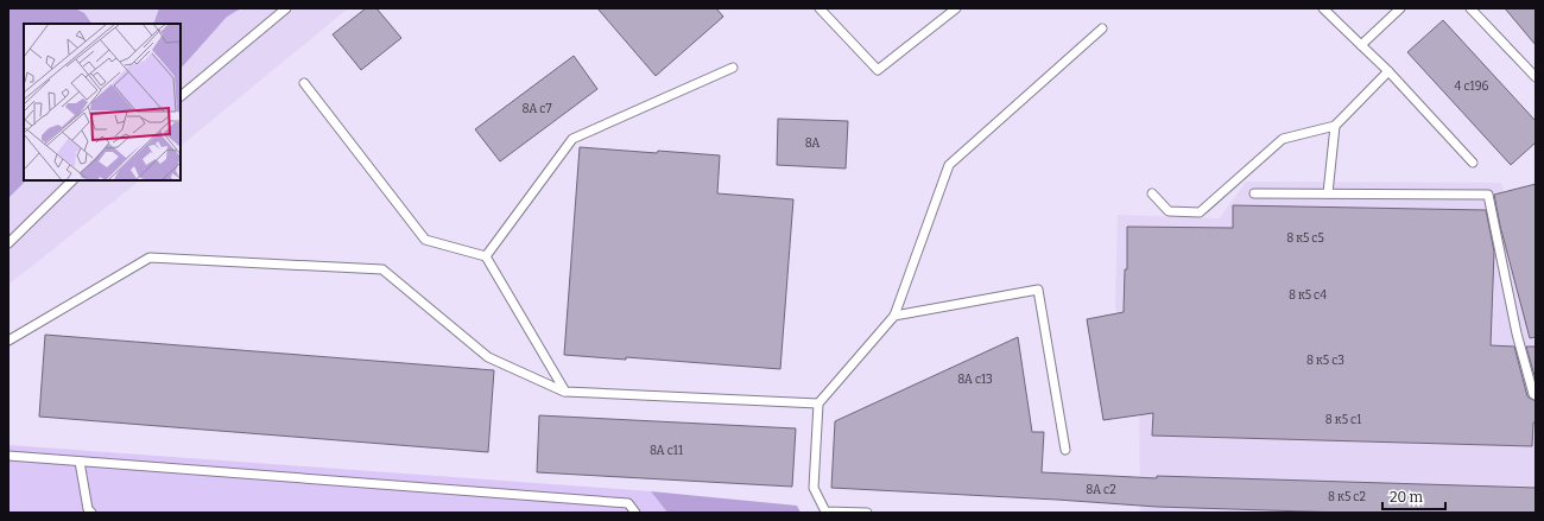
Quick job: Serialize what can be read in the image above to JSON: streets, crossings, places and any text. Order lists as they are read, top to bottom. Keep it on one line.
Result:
{"house_numbers":["4 с196","8А с7","8А","8 к5 с5","8 к5 с4","8 к5 с3","8А с13","8 к5 с1","8А с11","8А с2","8 к5 с2"],"scale_bar":"20 m"}
